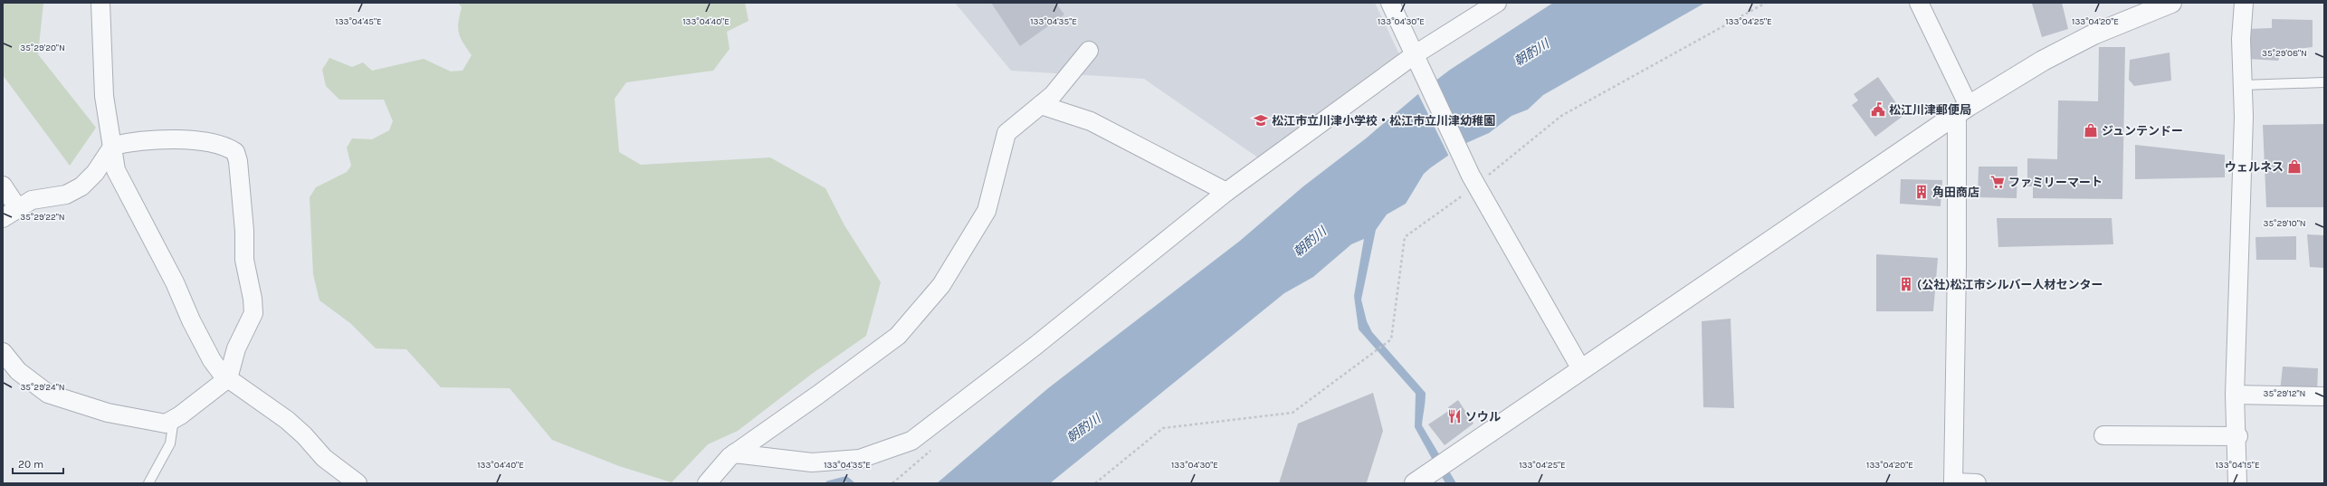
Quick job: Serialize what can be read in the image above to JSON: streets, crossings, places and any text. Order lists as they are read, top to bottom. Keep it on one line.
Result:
{"water":["朝酌川"],"places":{"public building":["松江川津郵便局"],"school or university":["松江市立川津小学校・松江市立川津幼稚園"],"shop":["ジュンテンドー","ウェルネス"],"supermarket":["ファミリーマート"],"building":["角田商店","(公社)松江市シルバー人材センター"],"restaurant":["ソウル"]},"scale_bar":"20 m","coordinates":["133°04'45\"E","133°04'40\"E","133°04'35\"E","133°04'30\"E","133°04'25\"E","133°04'20\"E","35°29'20\"N","35°29'08\"N","35°29'22\"N","35°29'10\"N","35°29'24\"N","35°29'12\"N","133°04'15\"E"]}
